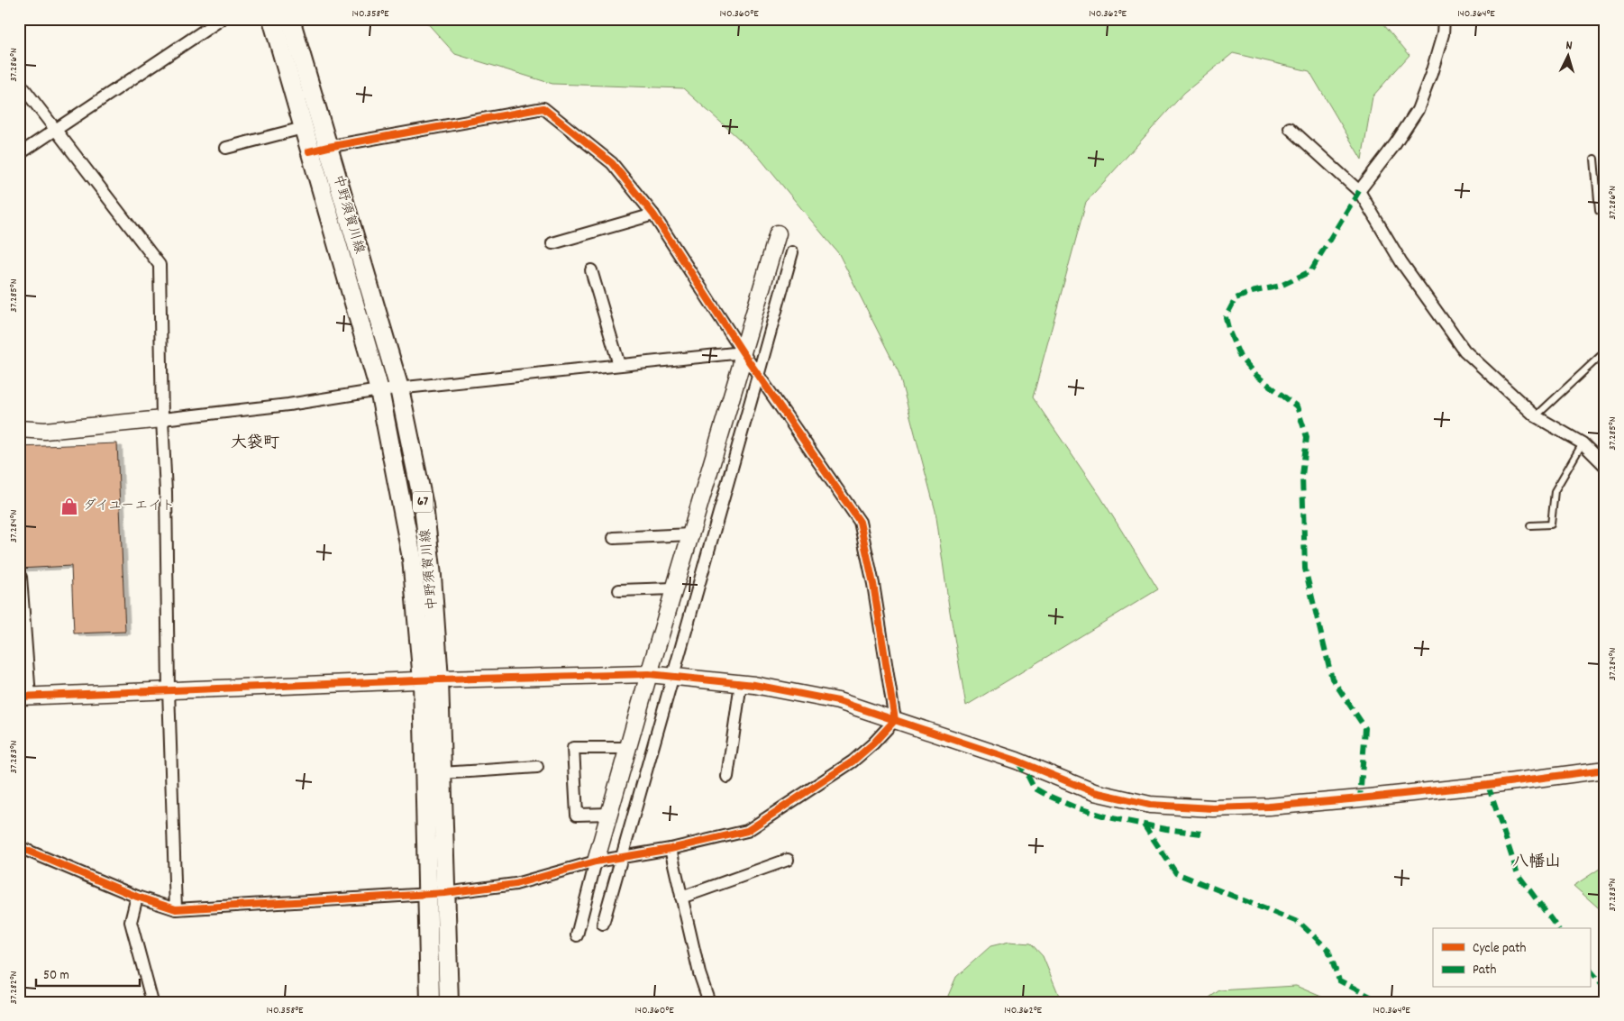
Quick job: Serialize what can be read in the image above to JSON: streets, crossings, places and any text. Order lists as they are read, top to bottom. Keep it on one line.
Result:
{"streets":{"main road":["中野須賀川線","67"]},"districts":["大袋町","八幡山"],"places":{"shop":["ダイユーエイト"]},"legend":["Cycle path","Path"],"scale_bar":"50 m","north":"top","coordinates":["140.358°E","140.360°E","140.362°E","140.364°E","37.286°N","37.285°N","37.284°N","37.283°N","37.282°N"]}
